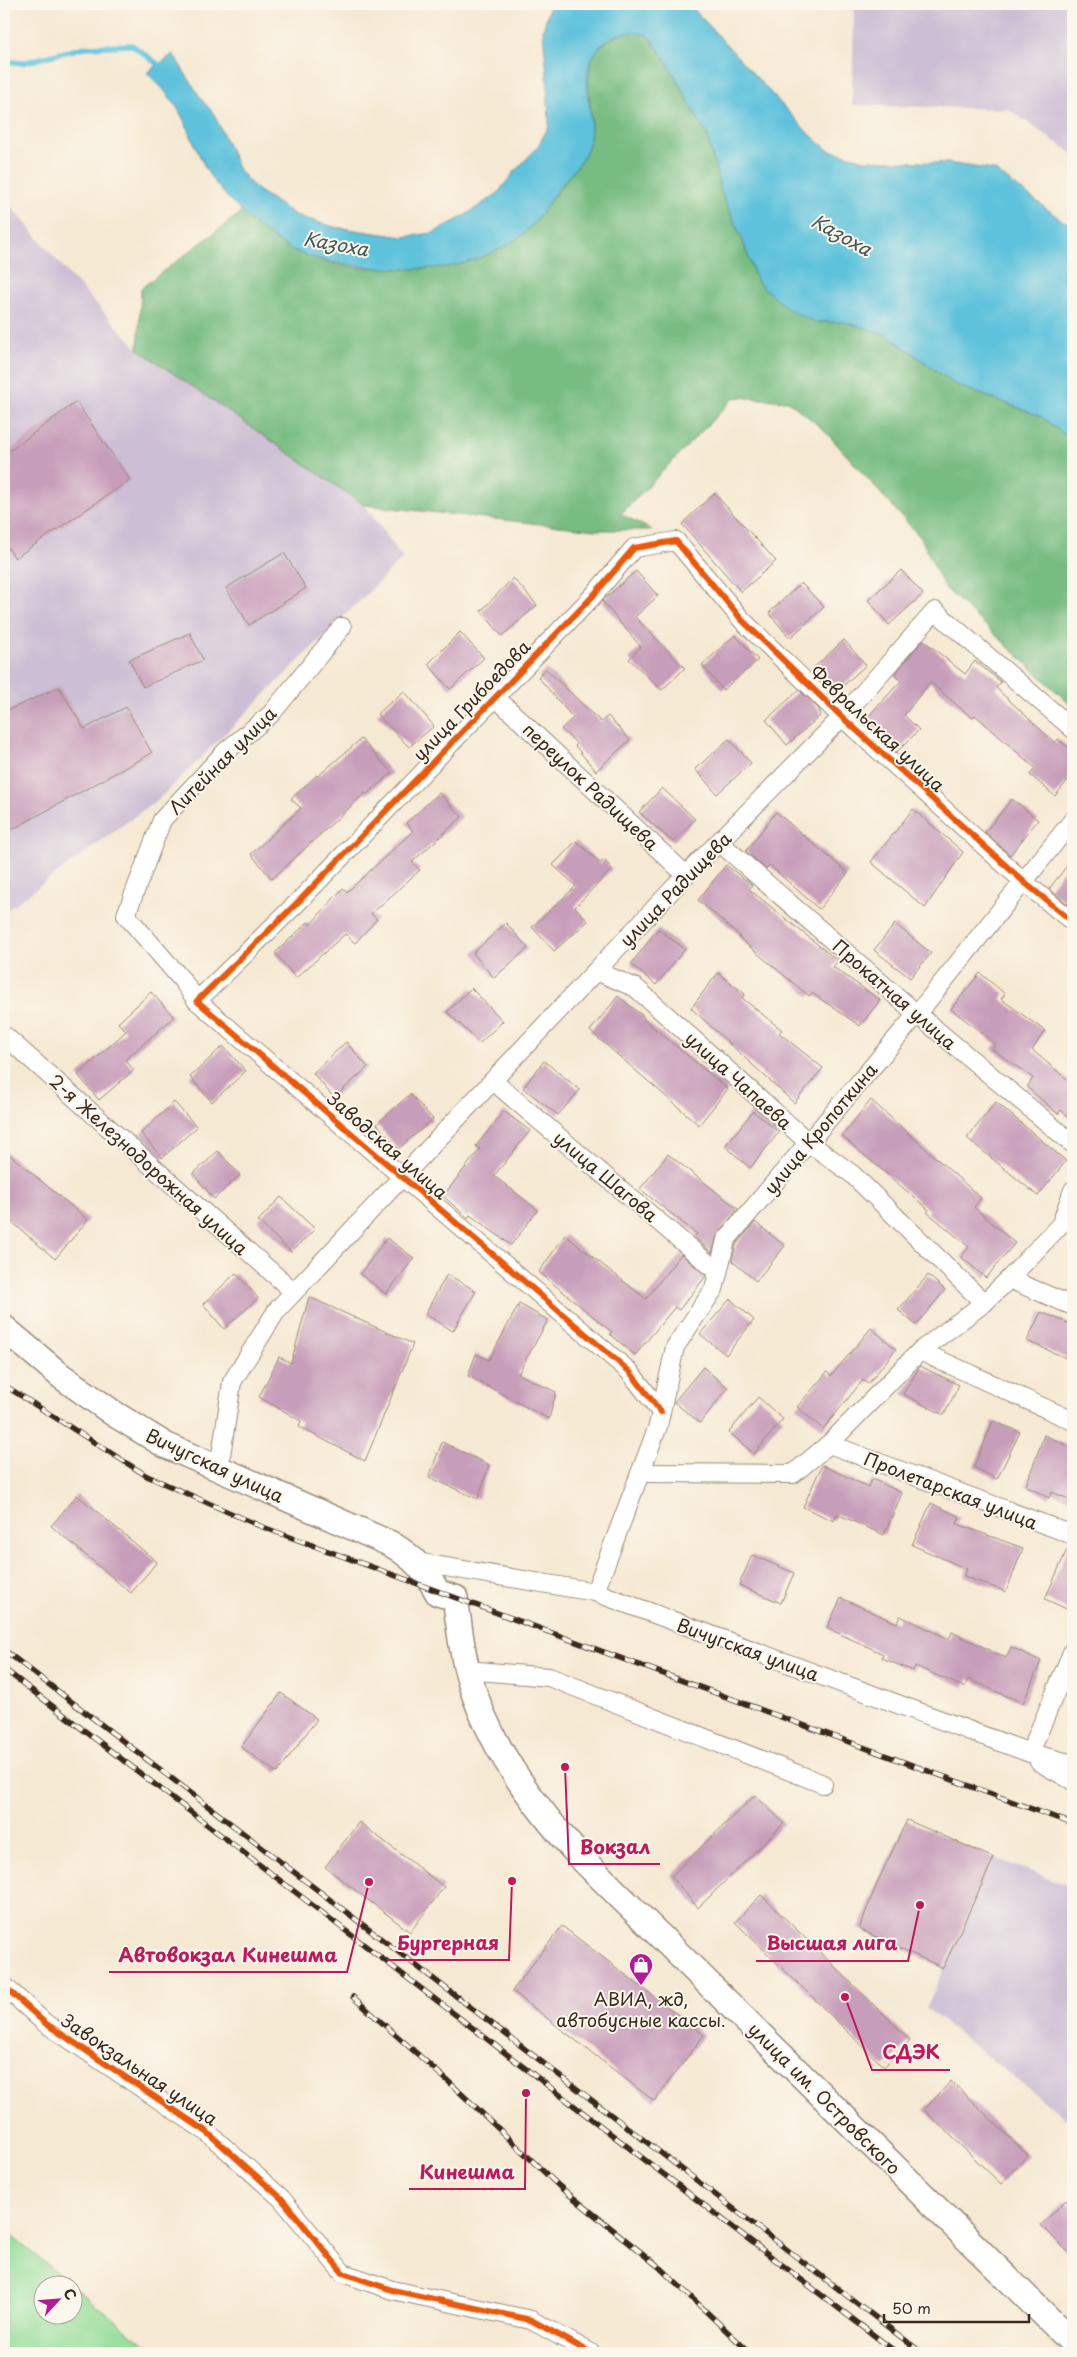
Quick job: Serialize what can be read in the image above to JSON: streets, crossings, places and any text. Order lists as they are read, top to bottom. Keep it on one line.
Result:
{"streets":{"main road":["Вичугская улица","улица им. Островского"],"street":["улица Грибоедова","Февральская улица","Литейная улица","переулок Радищева","улица Радищева","Прокатная улица","улица Чапаева","улица Кропоткина","Заводская улица","2-я Железнодорожная улица","улица Шагова","Пролетарская улица","Завокзальная улица"]},"crossings":[["улица Грибоедова","Февральская улица"],["улица Грибоедова","Литейная улица"],["улица Грибоедова","переулок Радищева"],["улица Грибоедова","Заводская улица"],["Февральская улица","улица Радищева"],["Февральская улица","улица Кропоткина"],["Литейная улица","Заводская улица"],["переулок Радищева","улица Радищева"],["улица Радищева","Прокатная улица"],["улица Радищева","улица Чапаева"],["улица Радищева","Заводская улица"],["улица Радищева","улица Шагова"],["Прокатная улица","улица Кропоткина"],["улица Чапаева","улица Кропоткина"],["улица Кропоткина","Заводская улица"],["улица Кропоткина","улица Шагова"],["улица Кропоткина","Вичугская улица"],["Вичугская улица","улица им. Островского"]],"water":["Казоха"],"places":{"other":["Вокзал","Бургерная","Автовокзал Кинешма","Высшая лига","СДЭК","Кинешма"],"shop":["АВИА, жд, автобусные кассы."]},"scale_bar":"50 m","north":"top right"}
